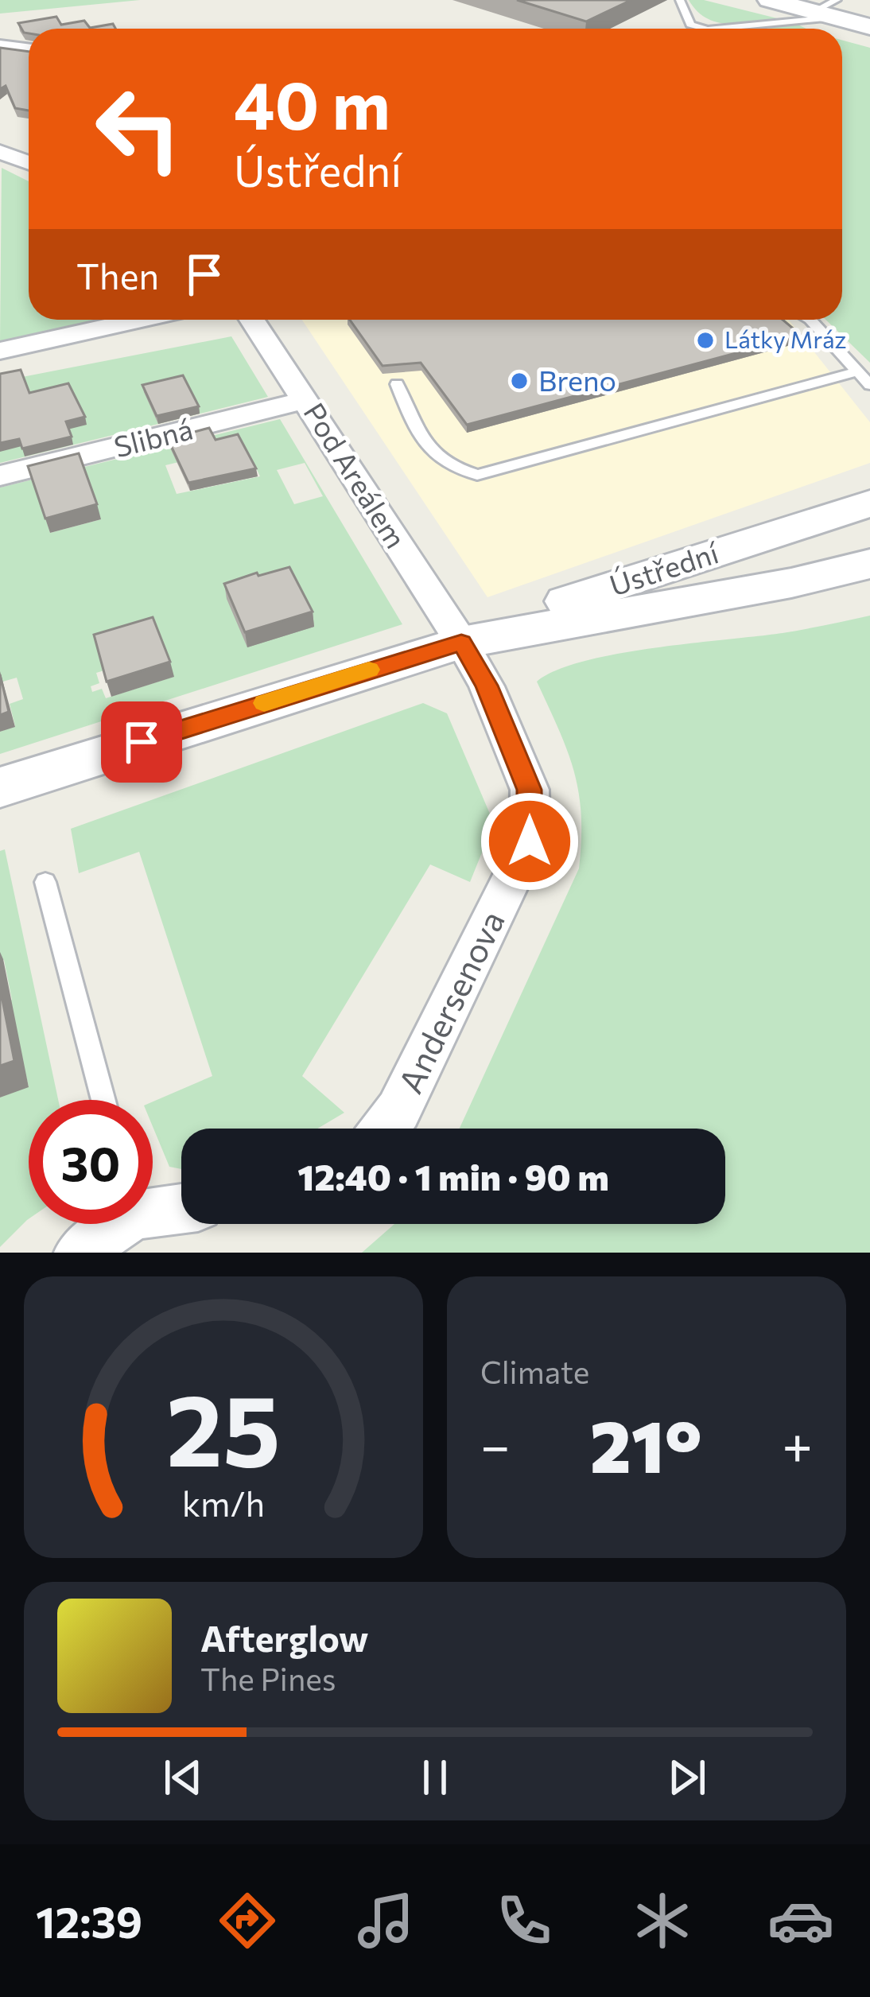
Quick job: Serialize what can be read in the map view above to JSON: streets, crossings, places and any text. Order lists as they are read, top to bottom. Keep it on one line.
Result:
{"streets":{"street":["Slibná","Pod Areálem","Ústřední","Andersenova"]},"crossings":[["Slibná","Pod Areálem"],["Pod Areálem","Ústřední"],["Pod Areálem","Andersenova"],["Ústřední","Andersenova"]],"places":["Látky Mráz","Breno"],"page":{"turn":["40 m","Ústřední"],"then":"Then","limit":"30","trip":"12:40 · 1 min · 90 m","tile":"Climate","heat":["−","21°","+"],"song":["Afterglow","The Pines"],"tabs":"12:39","gauge":["25","km/h"]}}
